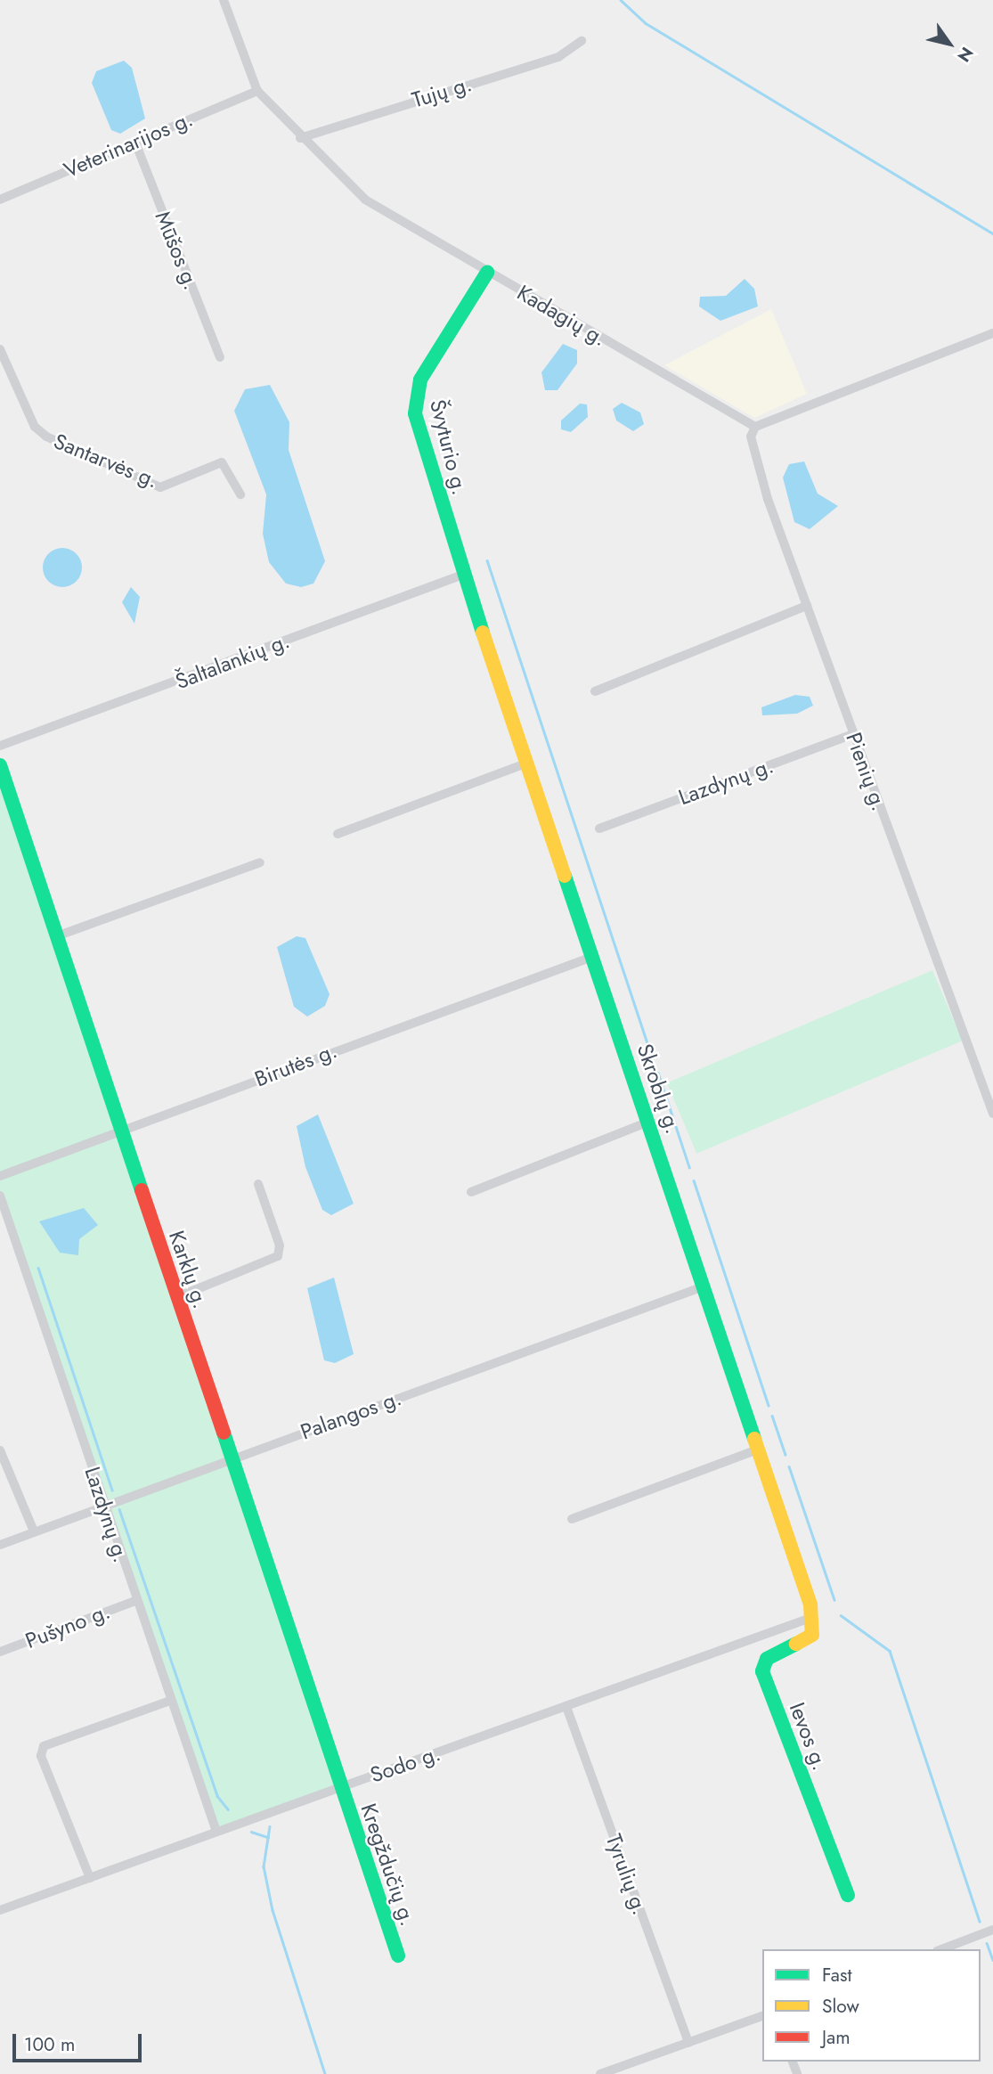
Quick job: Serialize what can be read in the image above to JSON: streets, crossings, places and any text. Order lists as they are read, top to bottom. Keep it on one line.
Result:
{"streets":{"street":["Tujų g.","Veterinarijos g.","Mūšos g.","Kadagių g.","Švyturio g.","Santarvės g.","Šaltalankių g.","Pienių g.","Lazdynų g.","Birutės g.","Skroblų g.","Karklų g.","Palangos g.","Pušyno g.","Ievos g.","Sodo g.","Kregždučių g.","Tyrulių g."]},"crossings":[["Tujų g.","Kadagių g."],["Veterinarijos g.","Mūšos g."],["Veterinarijos g.","Kadagių g."],["Kadagių g.","Švyturio g."],["Kadagių g.","Pienių g."],["Švyturio g.","Šaltalankių g."],["Švyturio g.","Skroblų g."],["Šaltalankių g.","Skroblų g."],["Pienių g.","Lazdynų g."],["Lazdynų g.","Palangos g."],["Lazdynų g.","Pušyno g."],["Lazdynų g.","Sodo g."],["Birutės g.","Skroblų g."],["Birutės g.","Karklų g."],["Skroblų g.","Palangos g."],["Skroblų g.","Ievos g."],["Skroblų g.","Sodo g."],["Karklų g.","Palangos g."],["Karklų g.","Sodo g."],["Karklų g.","Kregždučių g."],["Ievos g.","Sodo g."],["Sodo g.","Kregždučių g."],["Sodo g.","Tyrulių g."]],"legend":["Fast","Slow","Jam"],"scale_bar":"100 m","north":"bottom right"}
